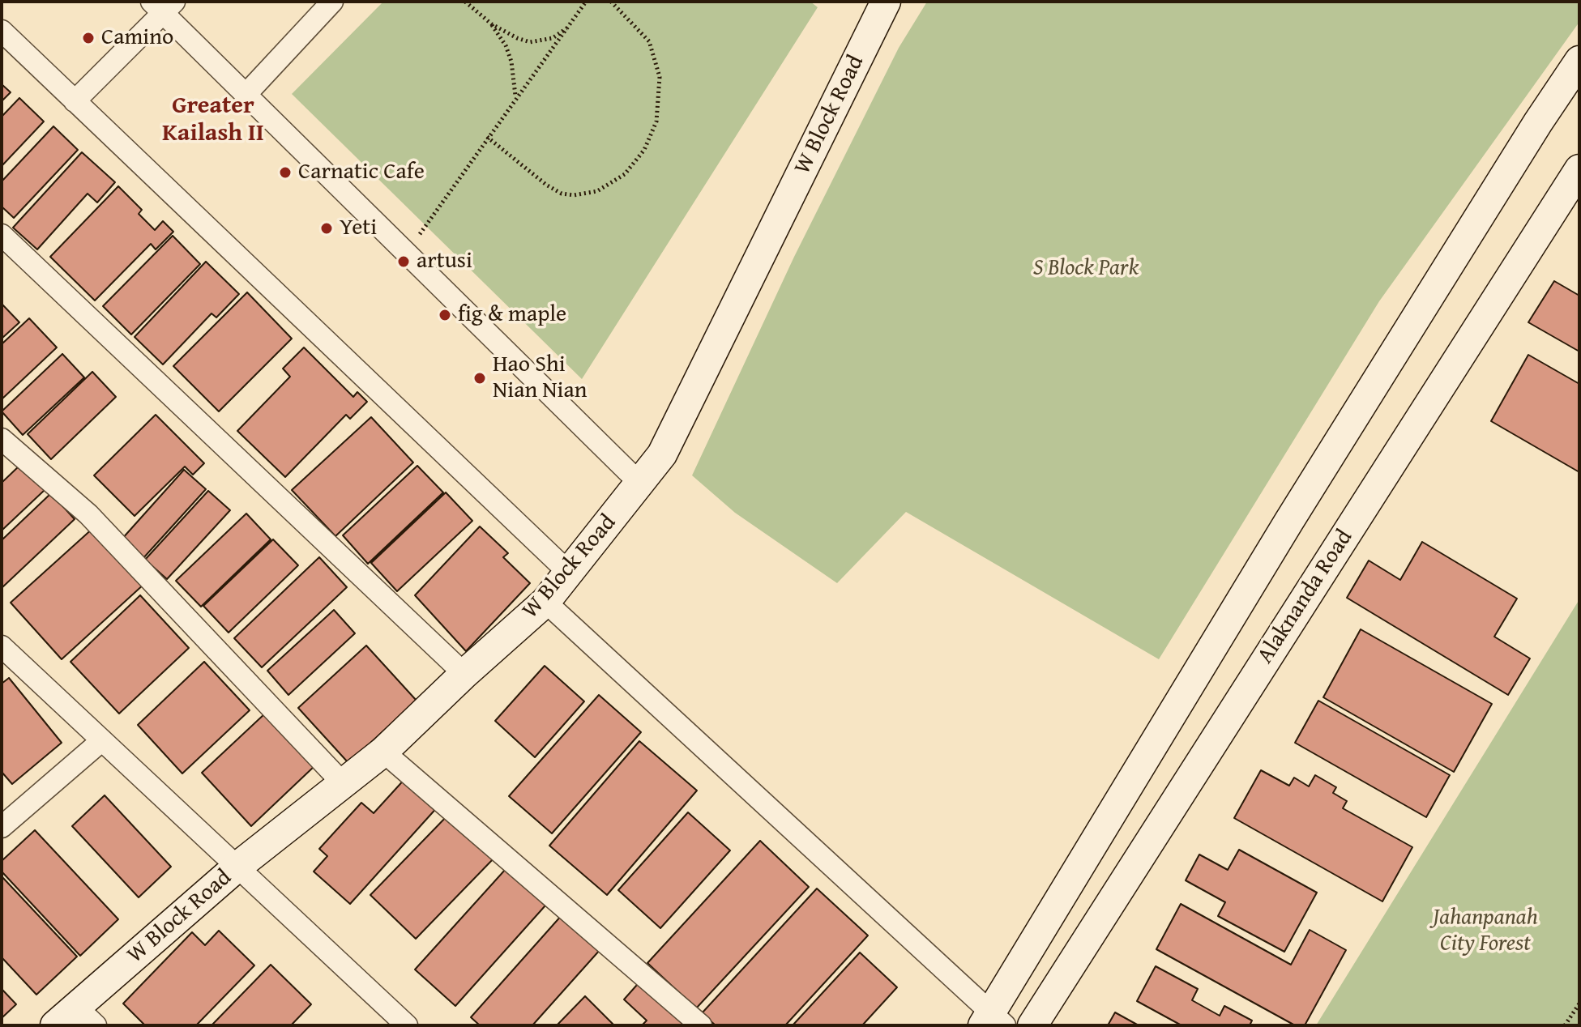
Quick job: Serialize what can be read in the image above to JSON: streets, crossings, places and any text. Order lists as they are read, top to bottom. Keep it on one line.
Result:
{"streets":{"street":["W Block Road","Alaknanda Road"]},"districts":["Greater Kailash II"],"parks":["S Block Park","Jahanpanah City Forest"],"places":["Camino","Carnatic Cafe","Yeti","artusi","fig & maple","Hao Shi Nian Nian"]}
